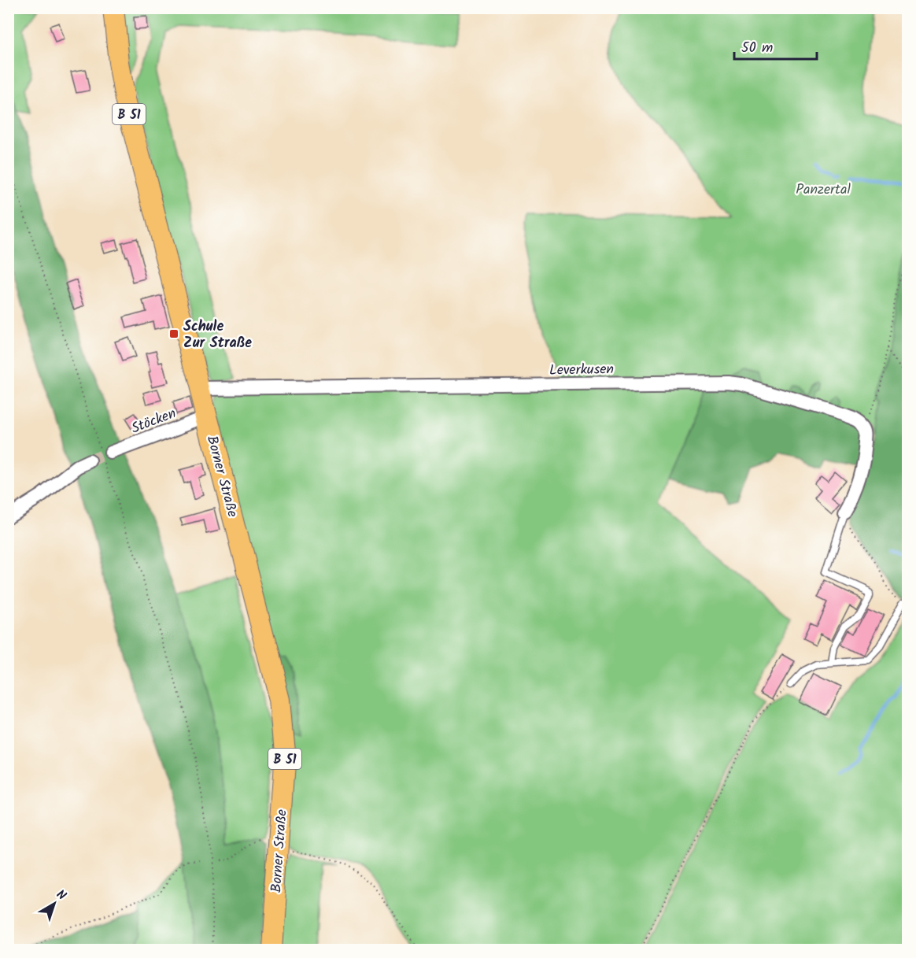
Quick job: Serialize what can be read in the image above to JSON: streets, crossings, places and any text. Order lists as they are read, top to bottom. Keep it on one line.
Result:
{"streets":{"main road":["B 51","Borner Straße"],"street":["Leverkusen","Stöcken"]},"crossings":[["Leverkusen","Borner Straße"],["Stöcken","Borner Straße"]],"parks":["Panzertal"],"places":{"transit":["Schule Zur Straße"]},"scale_bar":"50 m","north":"top right"}
